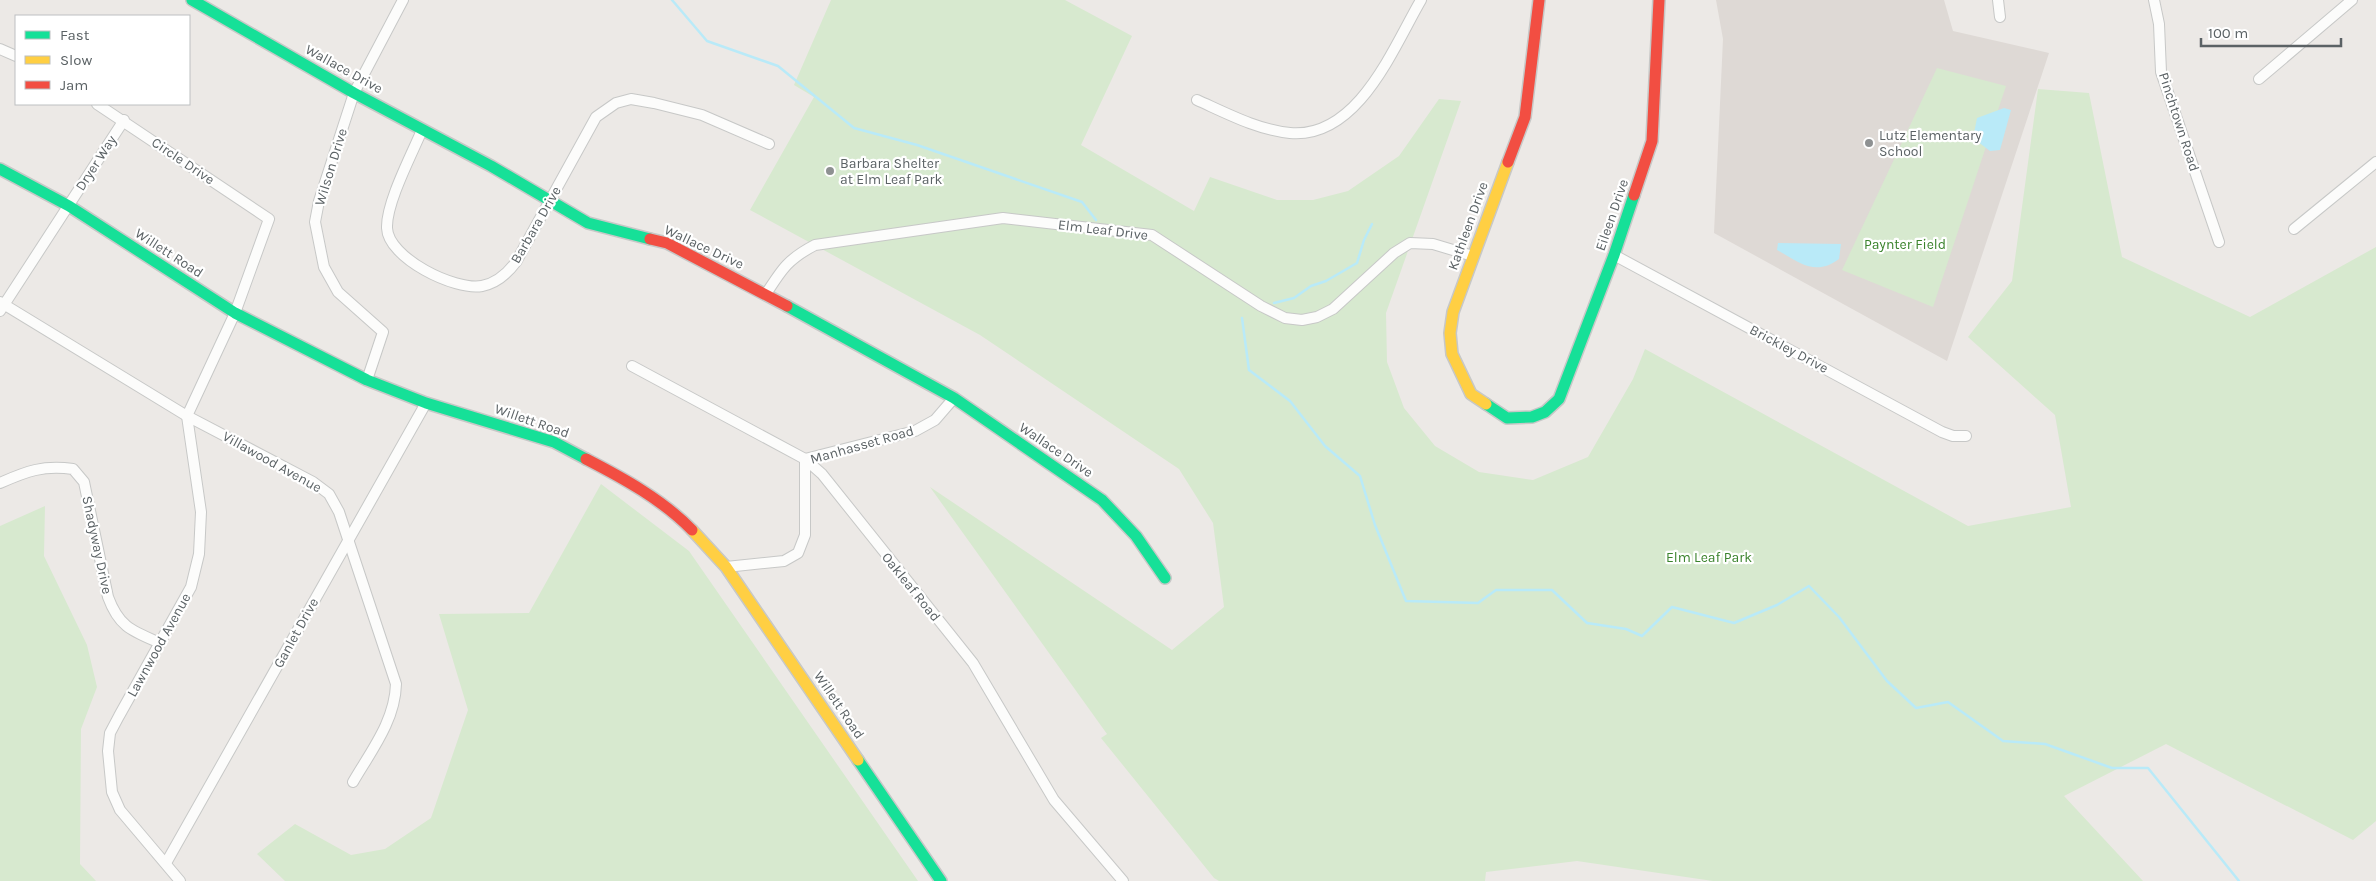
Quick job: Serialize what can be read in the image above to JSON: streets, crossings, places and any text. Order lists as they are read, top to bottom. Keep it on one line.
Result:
{"streets":{"street":["Wallace Drive","Pinchtown Road","Circle Drive","Dryer Way","Wilson Drive","Eileen Drive","Barbara Drive","Kathleen Drive","Elm Leaf Drive","Willett Road","Brickley Drive","Manhasset Road","Villawood Avenue","Shadyway Drive","Oakleaf Road","Ganlet Drive","Lawnwood Avenue"]},"crossings":[["Wallace Drive","Wilson Drive"],["Wallace Drive","Barbara Drive"],["Wallace Drive","Elm Leaf Drive"],["Wallace Drive","Manhasset Road"],["Circle Drive","Dryer Way"],["Circle Drive","Willett Road"],["Dryer Way","Willett Road"],["Dryer Way","Villawood Avenue"],["Wilson Drive","Willett Road"],["Eileen Drive","Kathleen Drive"],["Eileen Drive","Brickley Drive"],["Kathleen Drive","Elm Leaf Drive"],["Willett Road","Manhasset Road"],["Willett Road","Ganlet Drive"],["Manhasset Road","Oakleaf Road"],["Villawood Avenue","Ganlet Drive"],["Villawood Avenue","Lawnwood Avenue"],["Shadyway Drive","Lawnwood Avenue"],["Ganlet Drive","Lawnwood Avenue"]],"parks":["Paynter Field","Elm Leaf Park"],"places":["Lutz Elementary School","Barbara Shelter at Elm Leaf Park"],"legend":["Fast","Slow","Jam"],"scale_bar":"100 m"}
